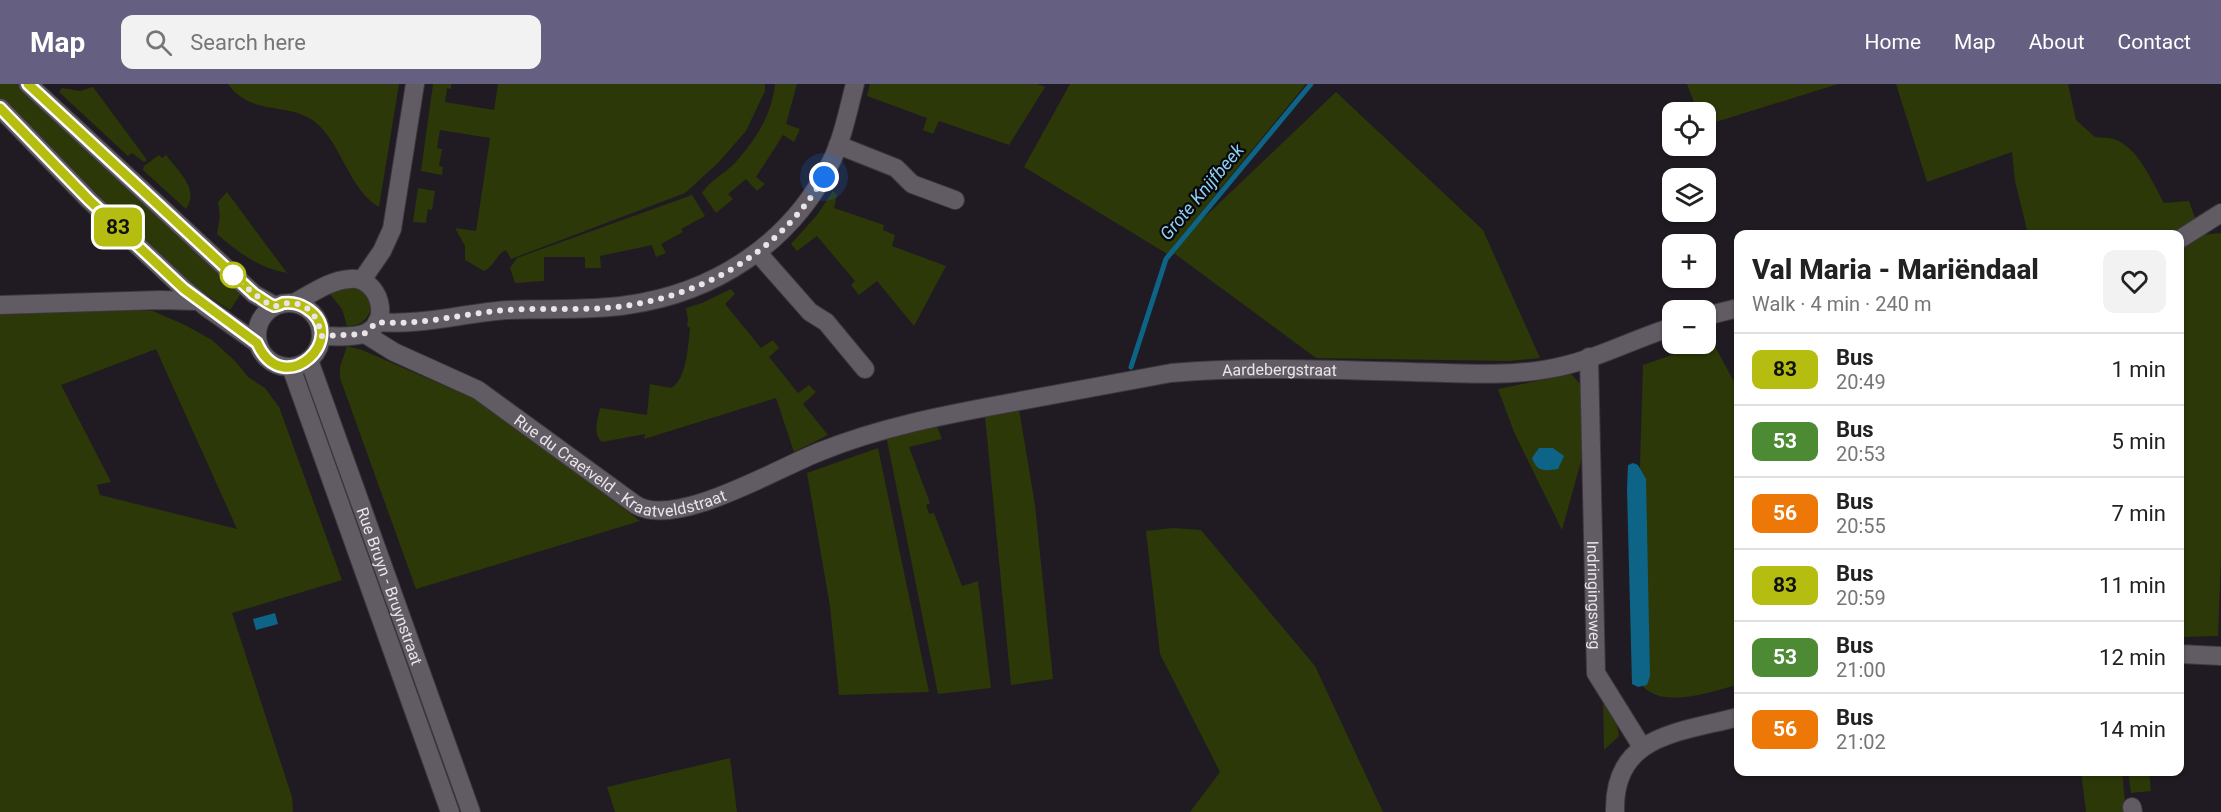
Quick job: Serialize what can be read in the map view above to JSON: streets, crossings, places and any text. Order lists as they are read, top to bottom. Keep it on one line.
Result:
{"streets":{"street":["Aardebergstraat","Rue du Craetveld - Kraatveldstraat","Rue Bruyn - Bruynstraat","Indringingsweg"]},"crossings":[["Aardebergstraat","Rue du Craetveld - Kraatveldstraat"],["Aardebergstraat","Indringingsweg"]],"water":["Grote Knijfbeek"],"lines":["bus line 83"],"page":{"header":"Map","search":"Search here","nav":["Home","Map","About","Contact"],"on_map":"83","map_buttons":["+","−"],"heading":["Val Maria - Mariëndaal","Walk · 4 min · 240 m"],"list":[{"mark":"83","name":"Bus","note":"20:49","value":"1 min"},{"mark":"53","name":"Bus","note":"20:53","value":"5 min"},{"mark":"56","name":"Bus","note":"20:55","value":"7 min"},{"mark":"83","name":"Bus","note":"20:59","value":"11 min"},{"mark":"53","name":"Bus","note":"21:00","value":"12 min"},{"mark":"56","name":"Bus","note":"21:02","value":"14 min"}]}}
